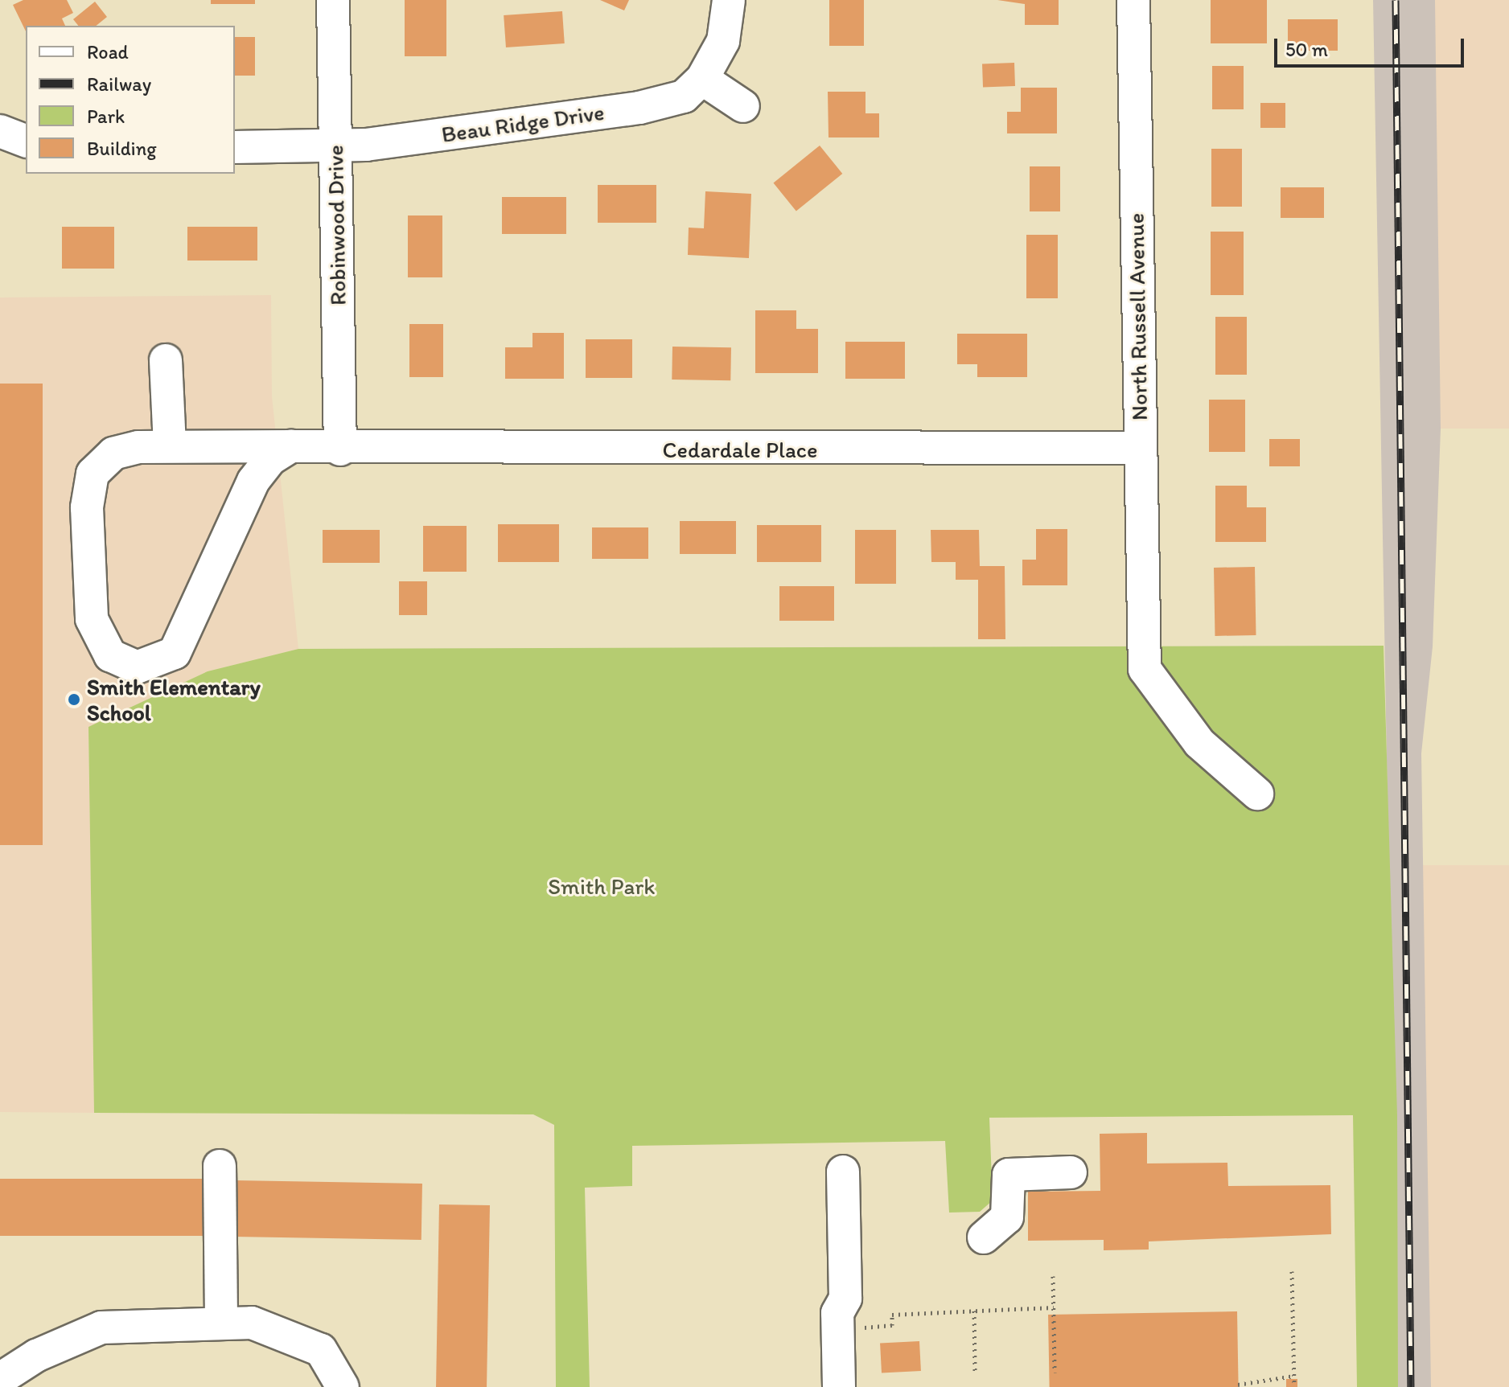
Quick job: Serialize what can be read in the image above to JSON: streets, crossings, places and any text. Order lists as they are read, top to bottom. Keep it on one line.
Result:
{"streets":{"street":["Beau Ridge Drive","Robinwood Drive","North Russell Avenue","Cedardale Place"]},"crossings":[["Beau Ridge Drive","Robinwood Drive"],["Robinwood Drive","Cedardale Place"],["North Russell Avenue","Cedardale Place"]],"parks":["Smith Park"],"places":["Smith Elementary School"],"legend":["Road","Railway","Park","Building"],"scale_bar":"50 m"}
